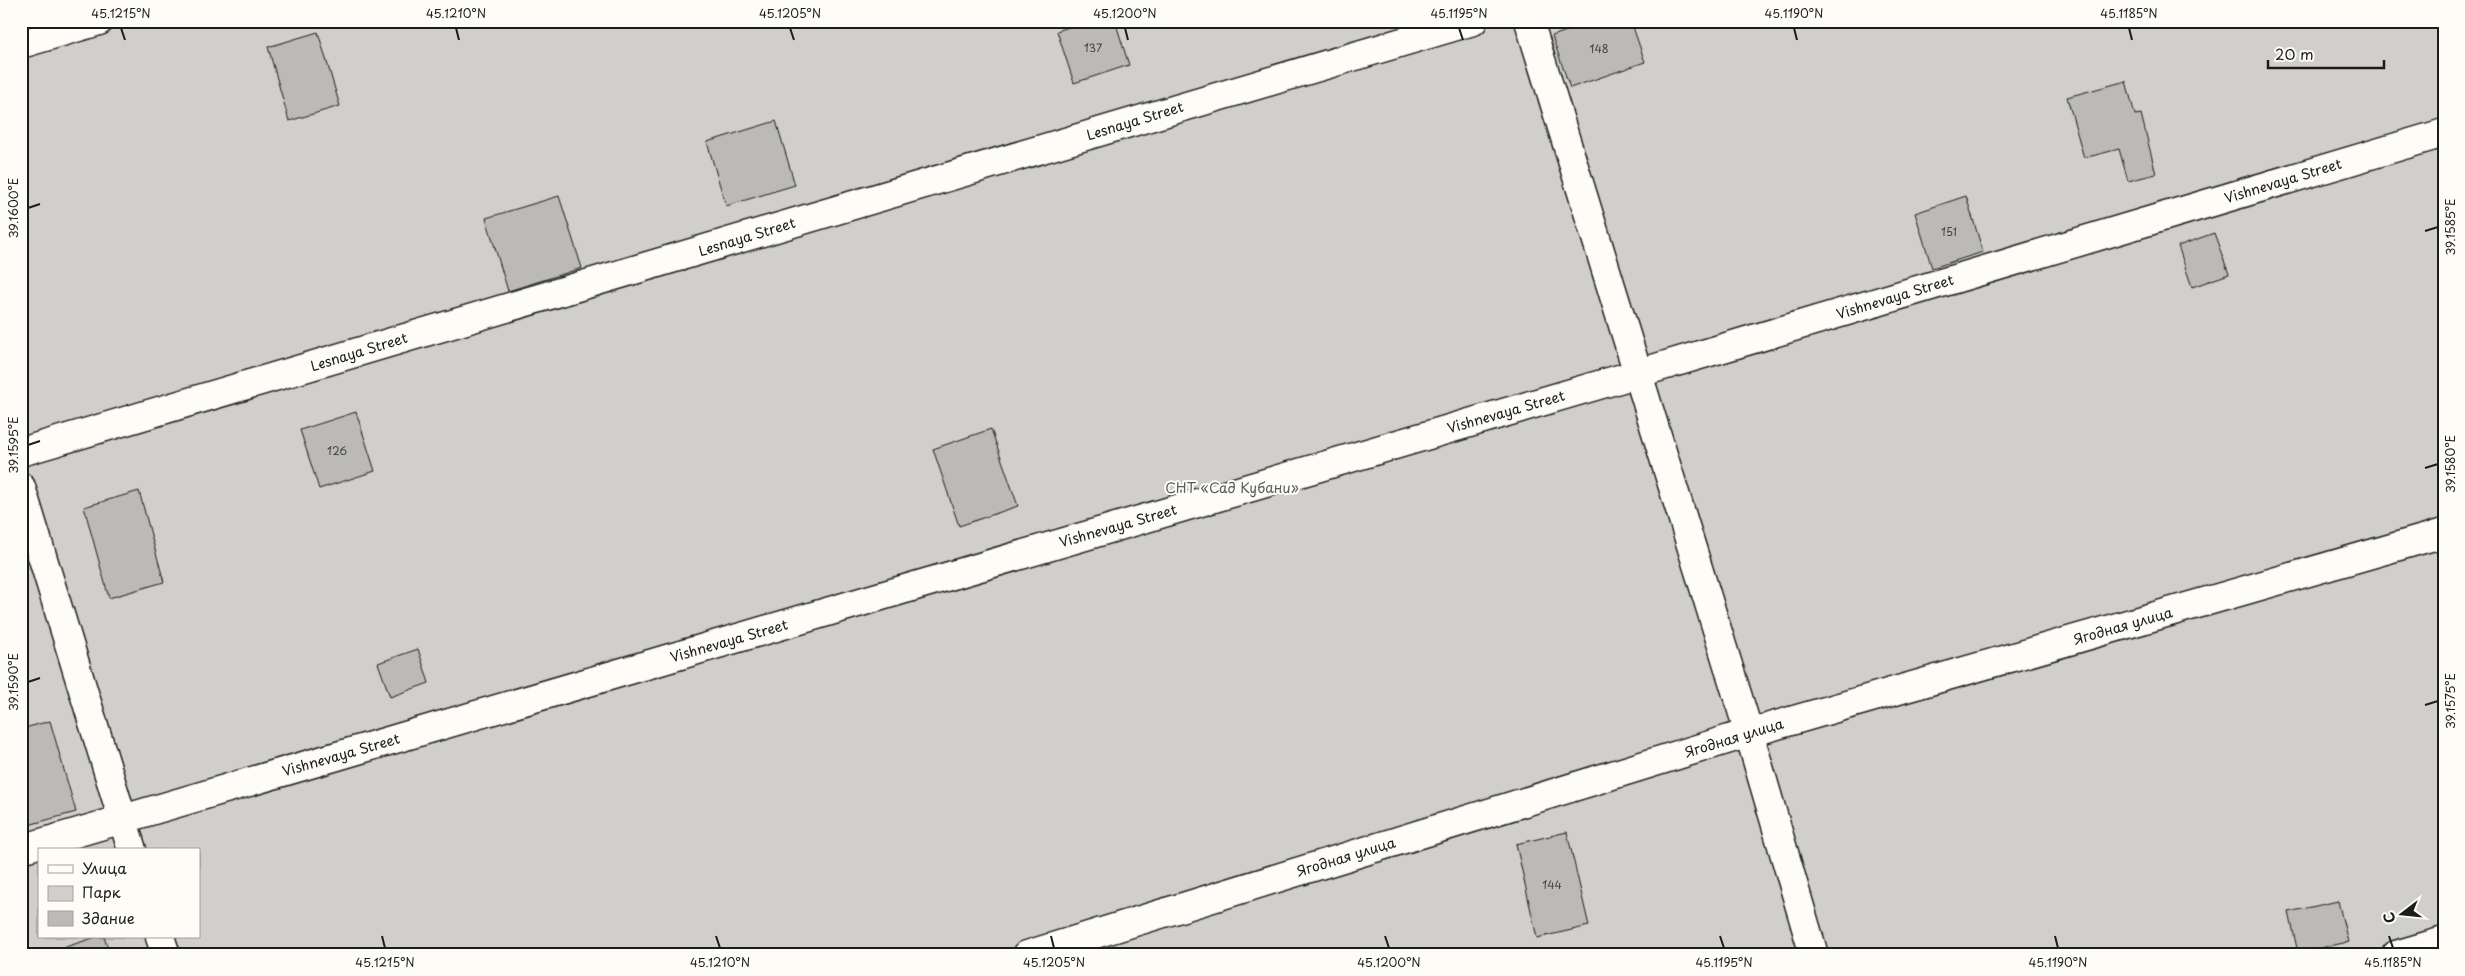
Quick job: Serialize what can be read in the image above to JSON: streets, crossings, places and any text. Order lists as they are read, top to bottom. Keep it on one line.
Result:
{"streets":{"street":["Lesnaya Street","Vishnevaya Street","Ягодная улица"]},"parks":["СНТ «Сад Кубани»"],"house_numbers":["137","148","151","126","144"],"legend":["Улица","Парк","Здание"],"scale_bar":"20 m","north":"left","coordinates":["45.1215°N","45.1210°N","45.1205°N","45.1200°N","45.1195°N","45.1190°N","45.1185°N","39.1600°E","39.1585°E","39.1595°E","39.1580°E","39.1590°E","39.1575°E"]}
